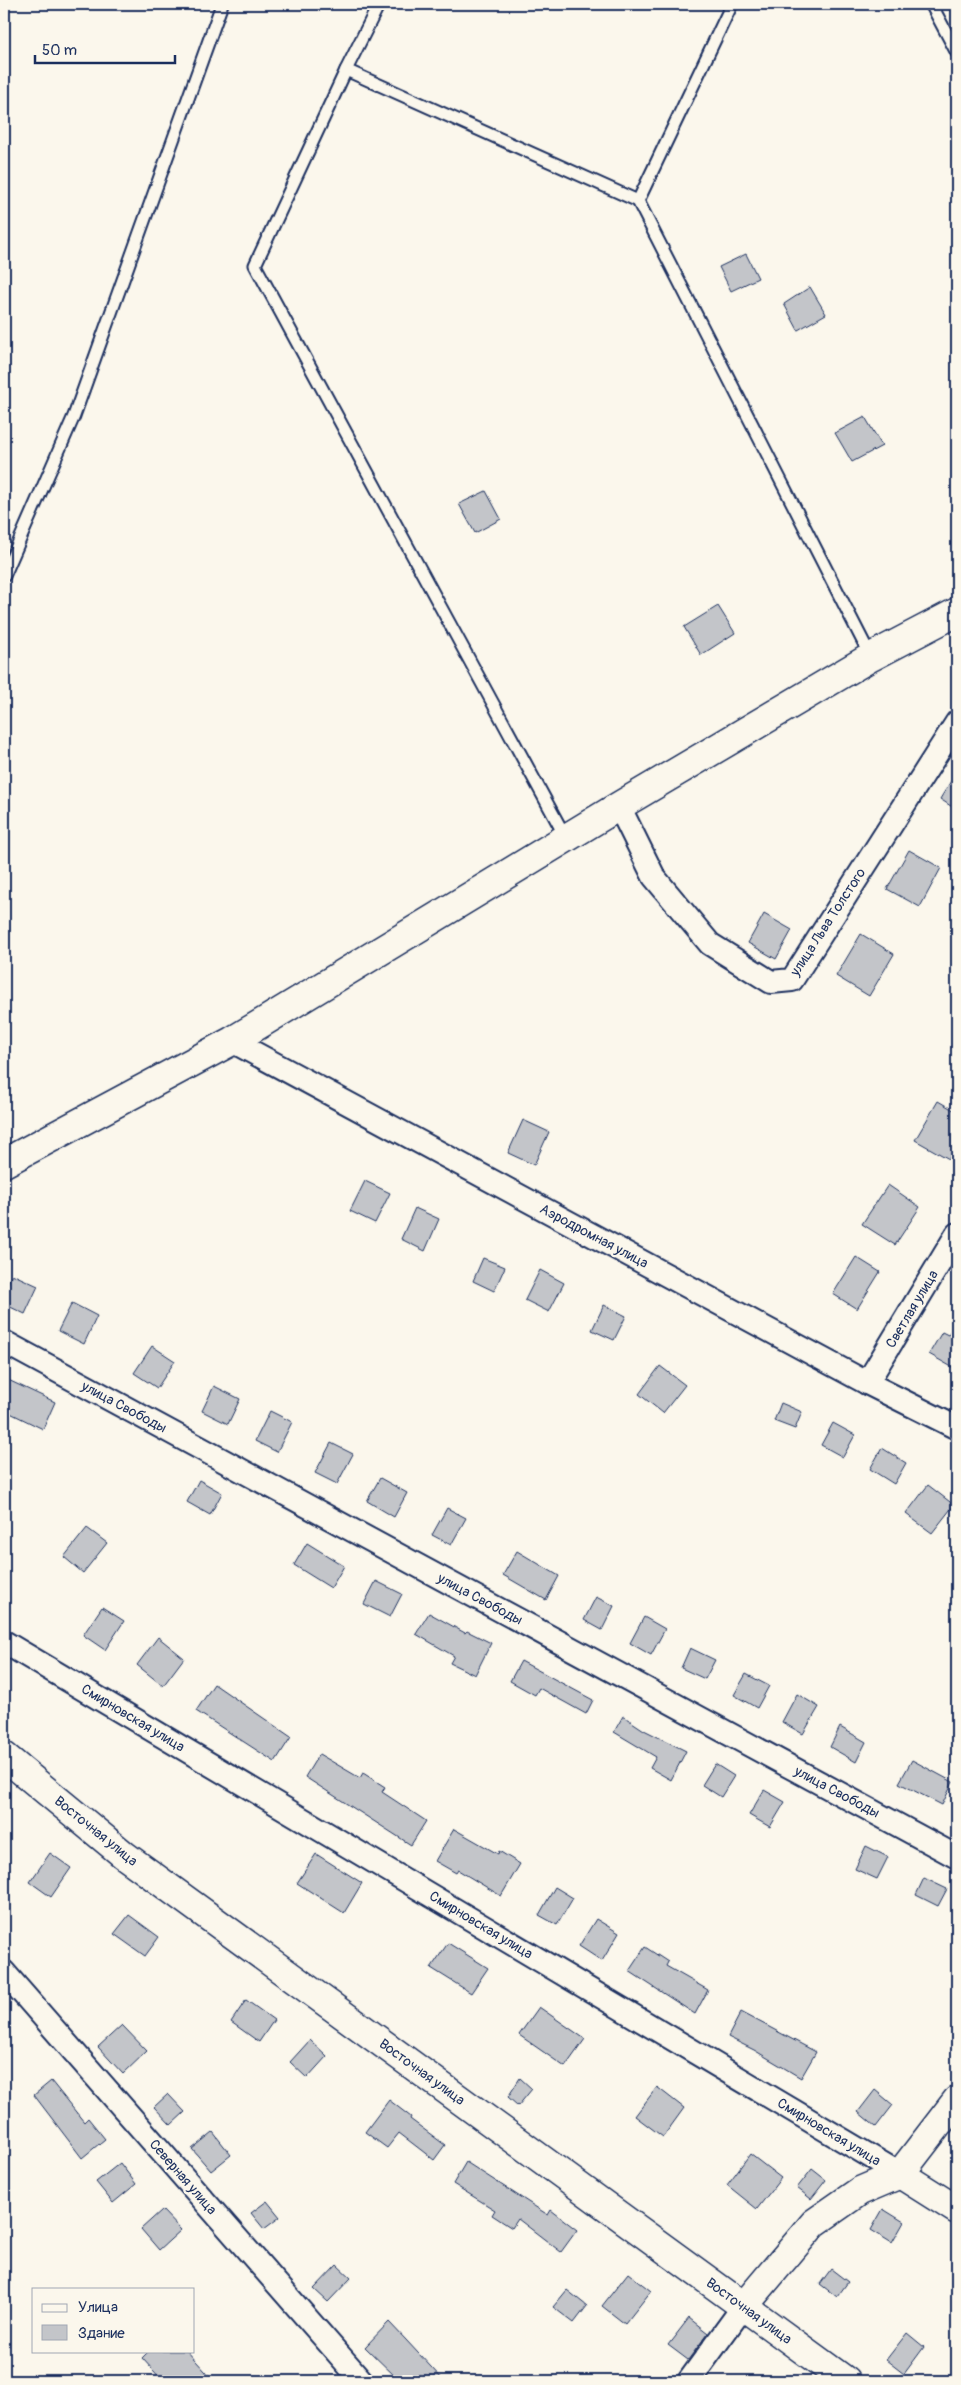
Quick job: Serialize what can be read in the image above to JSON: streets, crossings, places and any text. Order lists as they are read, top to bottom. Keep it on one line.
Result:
{"streets":{"street":["улица Льва Толстого","Аэродромная улица","Светлая улица","улица Свободы","Смирновская улица","Восточная улица","Северная улица"]},"crossings":[["Аэродромная улица","Светлая улица"]],"legend":["Улица","Здание"],"scale_bar":"50 m"}
